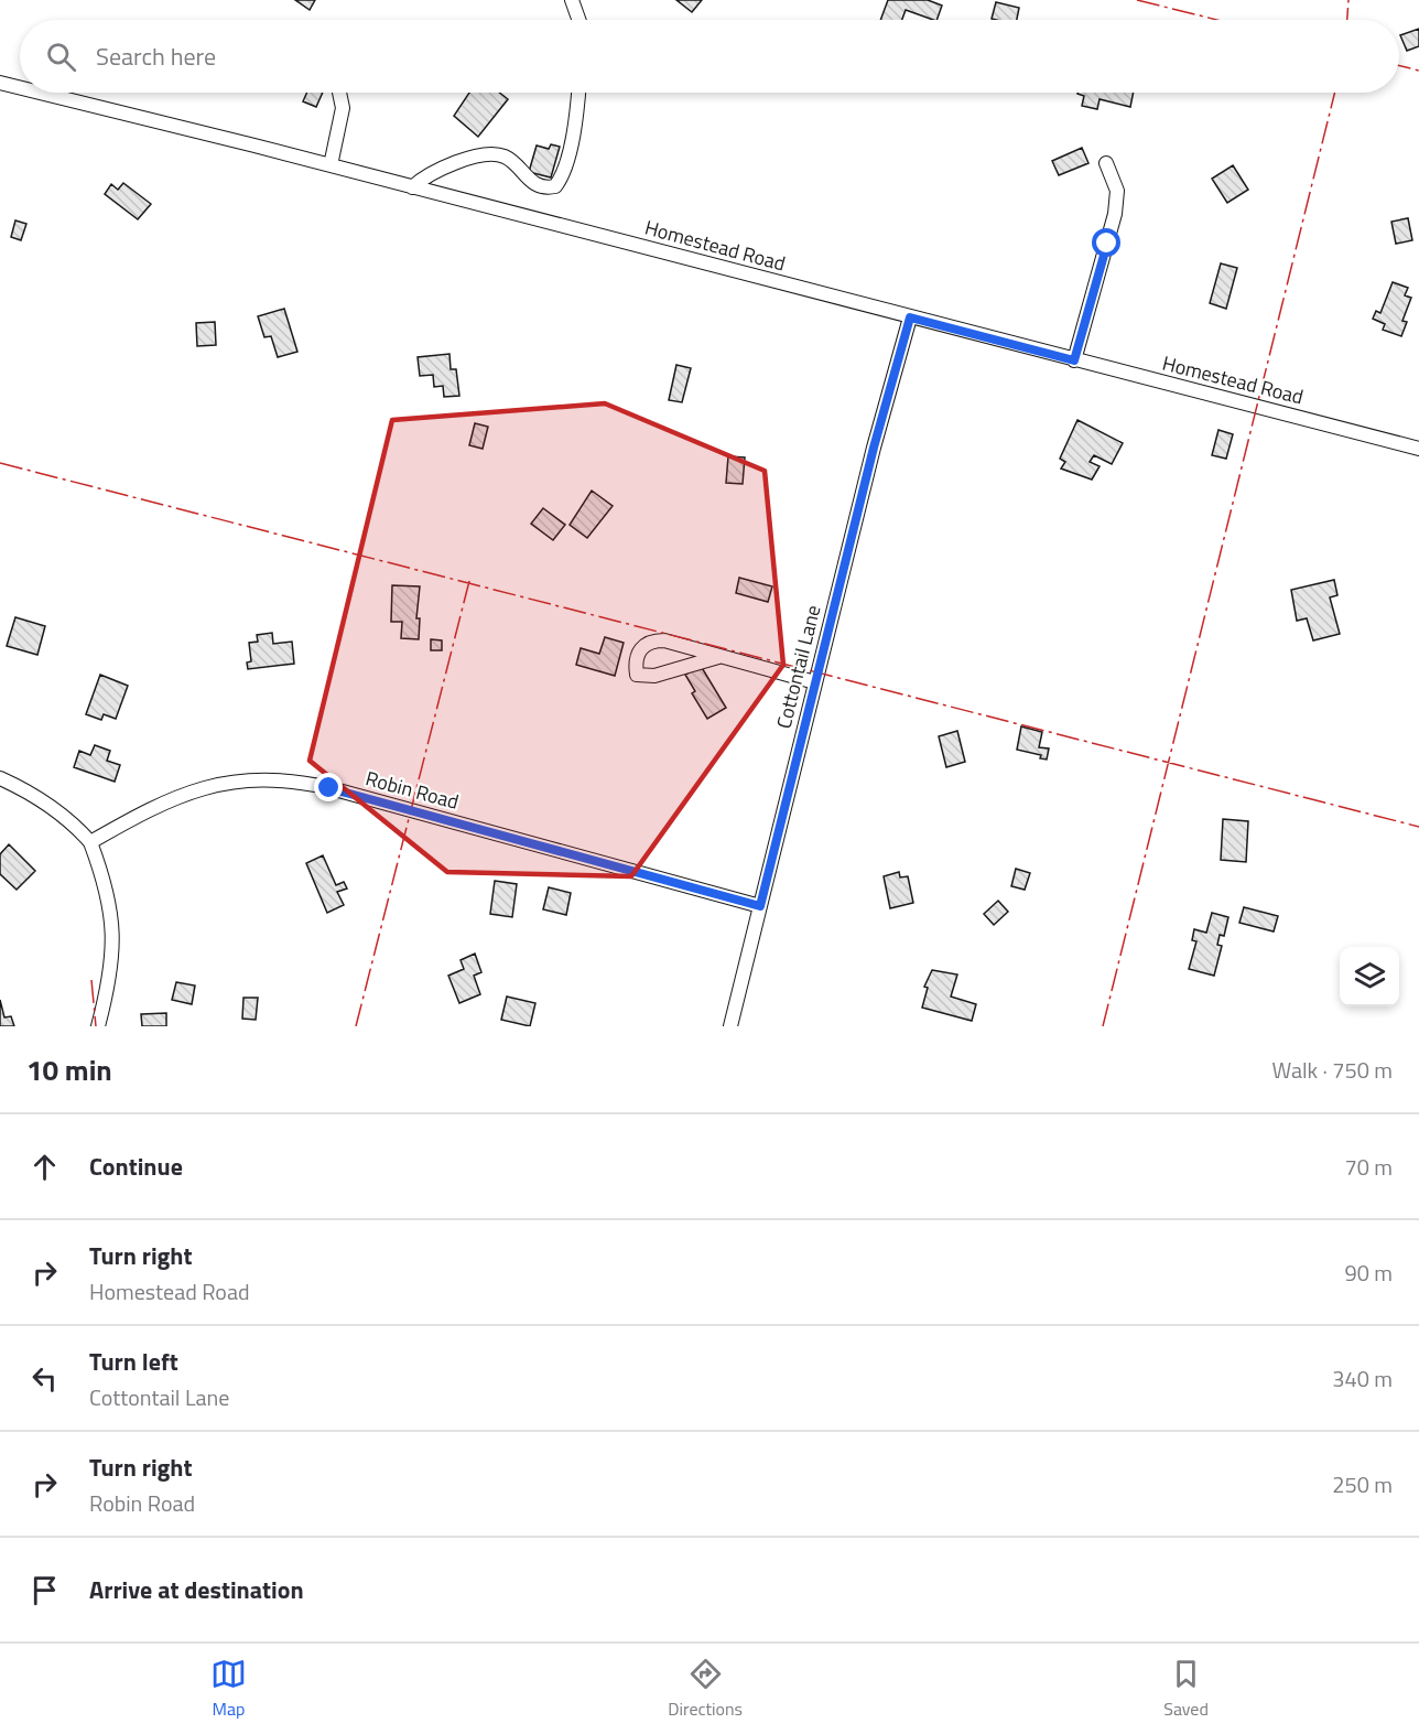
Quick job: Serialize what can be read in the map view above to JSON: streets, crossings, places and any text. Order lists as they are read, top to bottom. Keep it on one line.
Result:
{"streets":{"street":["Homestead Road","Cottontail Lane","Robin Road"]},"crossings":[["Homestead Road","Cottontail Lane"],["Cottontail Lane","Robin Road"]],"page":{"search":"Search here","heading":["10 min","Walk · 750 m"],"list":[["Continue","70 m"],["Turn right","Homestead Road","90 m"],["Turn left","Cottontail Lane","340 m"],["Turn right","Robin Road","250 m"],"Arrive at destination"],"nav":["Map","Directions","Saved"]}}
